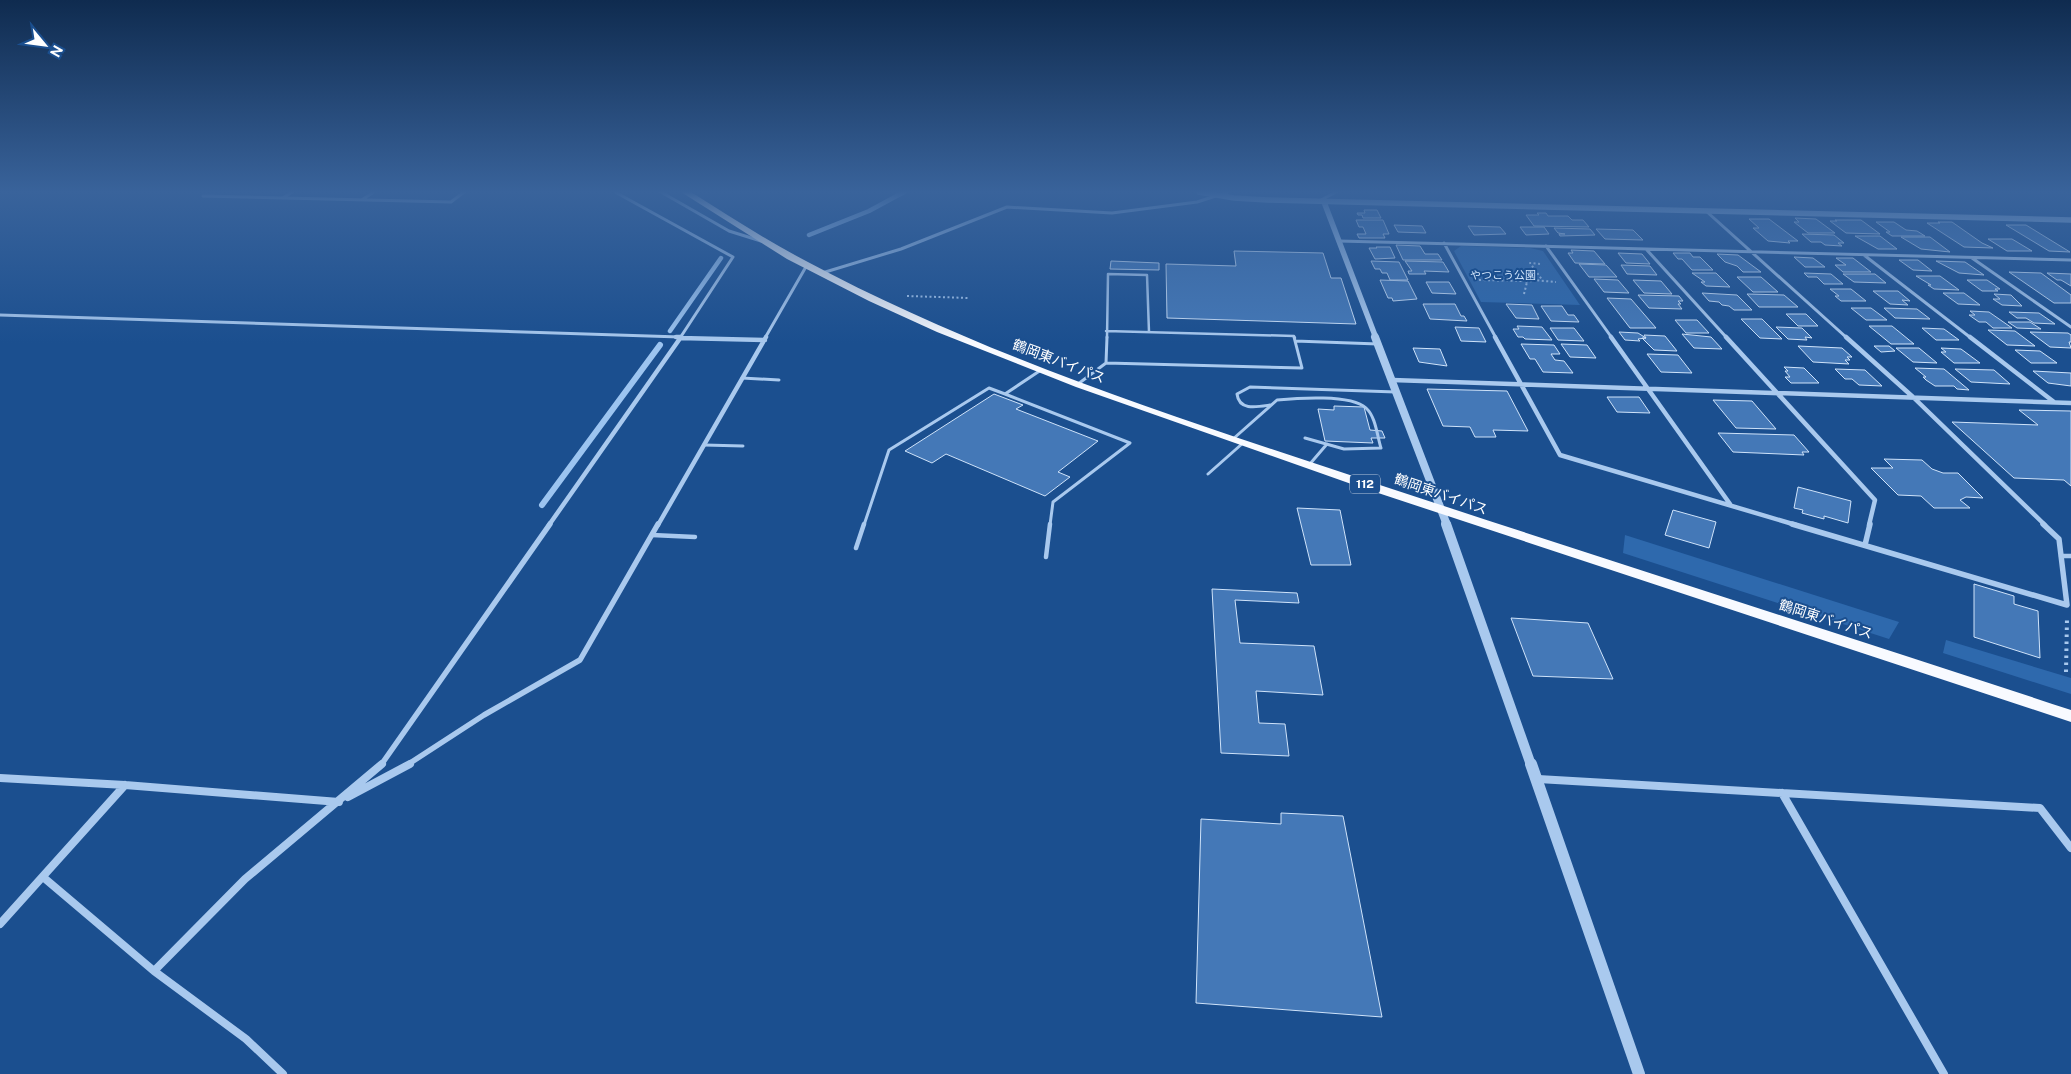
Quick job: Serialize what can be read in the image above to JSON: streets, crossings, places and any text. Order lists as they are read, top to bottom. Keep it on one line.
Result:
{"streets":{"highway":["鶴岡東バイパス","112"]},"parks":["やつこう公園"],"north":"bottom right"}
